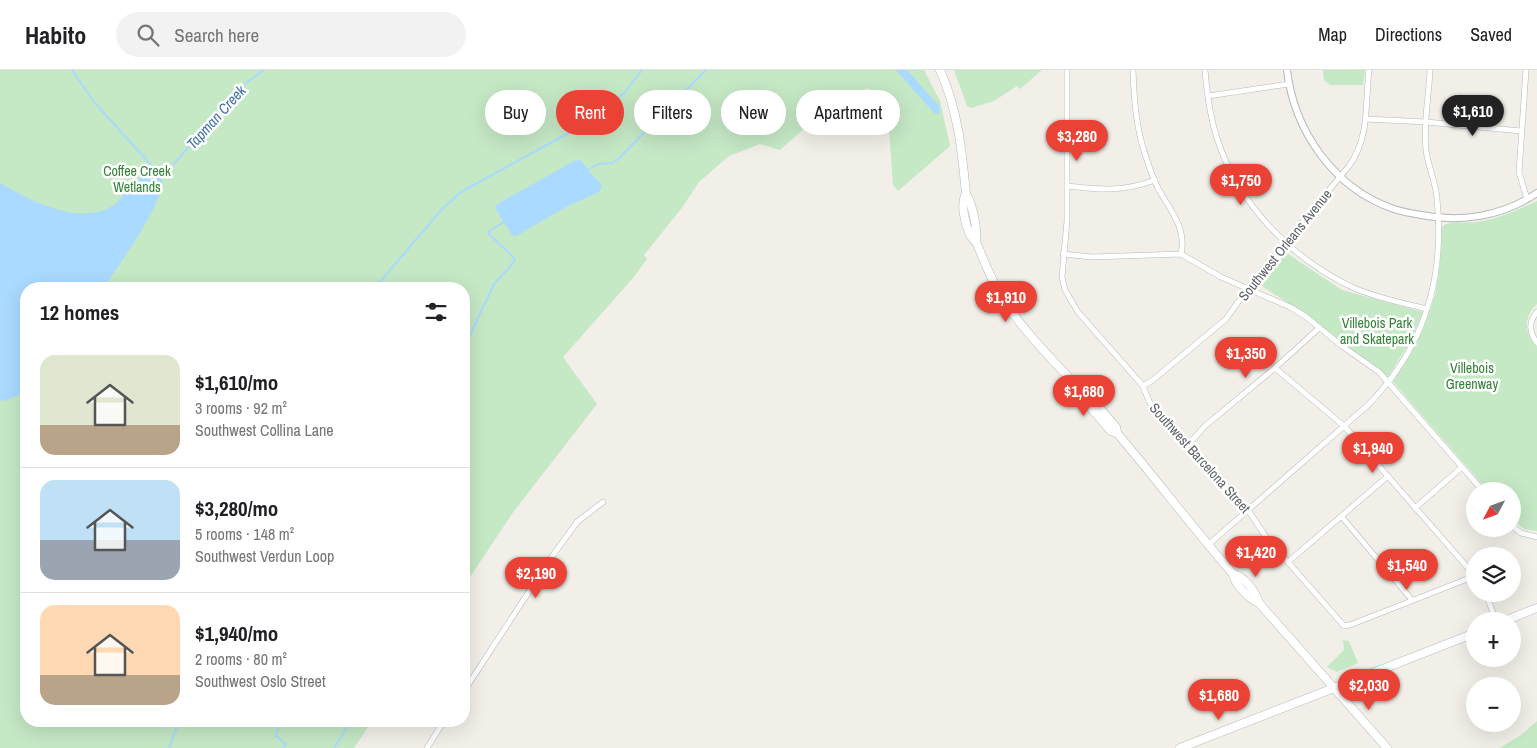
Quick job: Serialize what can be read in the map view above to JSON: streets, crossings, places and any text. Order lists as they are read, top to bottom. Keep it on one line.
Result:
{"streets":{"street":["Southwest Orleans Avenue","Southwest Barcelona Street"]},"crossings":[["Southwest Orleans Avenue","Southwest Barcelona Street"]],"water":["Tapman Creek"],"parks":["Coffee Creek Wetlands","Villebois Park and Skatepark","Villebois Greenway"],"north":"bottom left","page":{"header":"Habito","search":"Search here","nav":["Map","Directions","Saved"],"chip":["Buy","Rent","Filters","New","Apartment"],"price":["$1,610","$3,280","$1,750","$1,910","$1,350","$1,680","$1,940","$1,420","$1,540","$2,190","$2,030","$1,680"],"heading":"12 homes","list":[{"name":"$1,610/mo","note":"3 rooms · 92 m² · Southwest Collina Lane"},{"name":"$3,280/mo","note":"5 rooms · 148 m² · Southwest Verdun Loop"},{"name":"$1,940/mo","note":"2 rooms · 80 m² · Southwest Oslo Street"}],"map_buttons":["+","−"]}}
